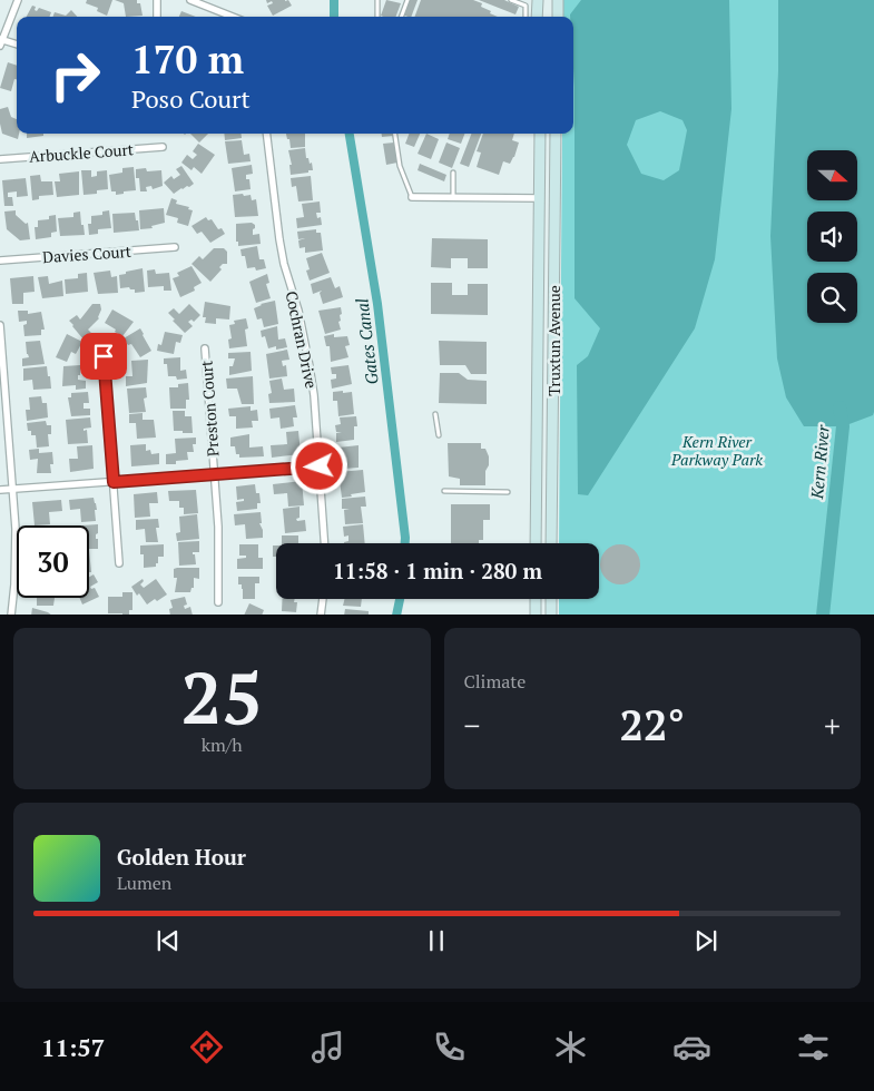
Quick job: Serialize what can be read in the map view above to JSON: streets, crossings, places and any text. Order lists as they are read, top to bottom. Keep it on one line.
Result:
{"streets":{"main road":["Truxtun Avenue"],"street":["Arbuckle Court","Davies Court","Cochran Drive","Preston Court"]},"water":["Gates Canal","Kern River"],"parks":["Kern River Parkway Park"],"north":"right","page":{"turn":["170 m","Poso Court"],"limit":"30","trip":"11:58 · 1 min · 280 m","tile":[["25","km/h"],"Climate"],"heat":["−","22°","+"],"song":["Golden Hour","Lumen"],"tabs":"11:57"}}
